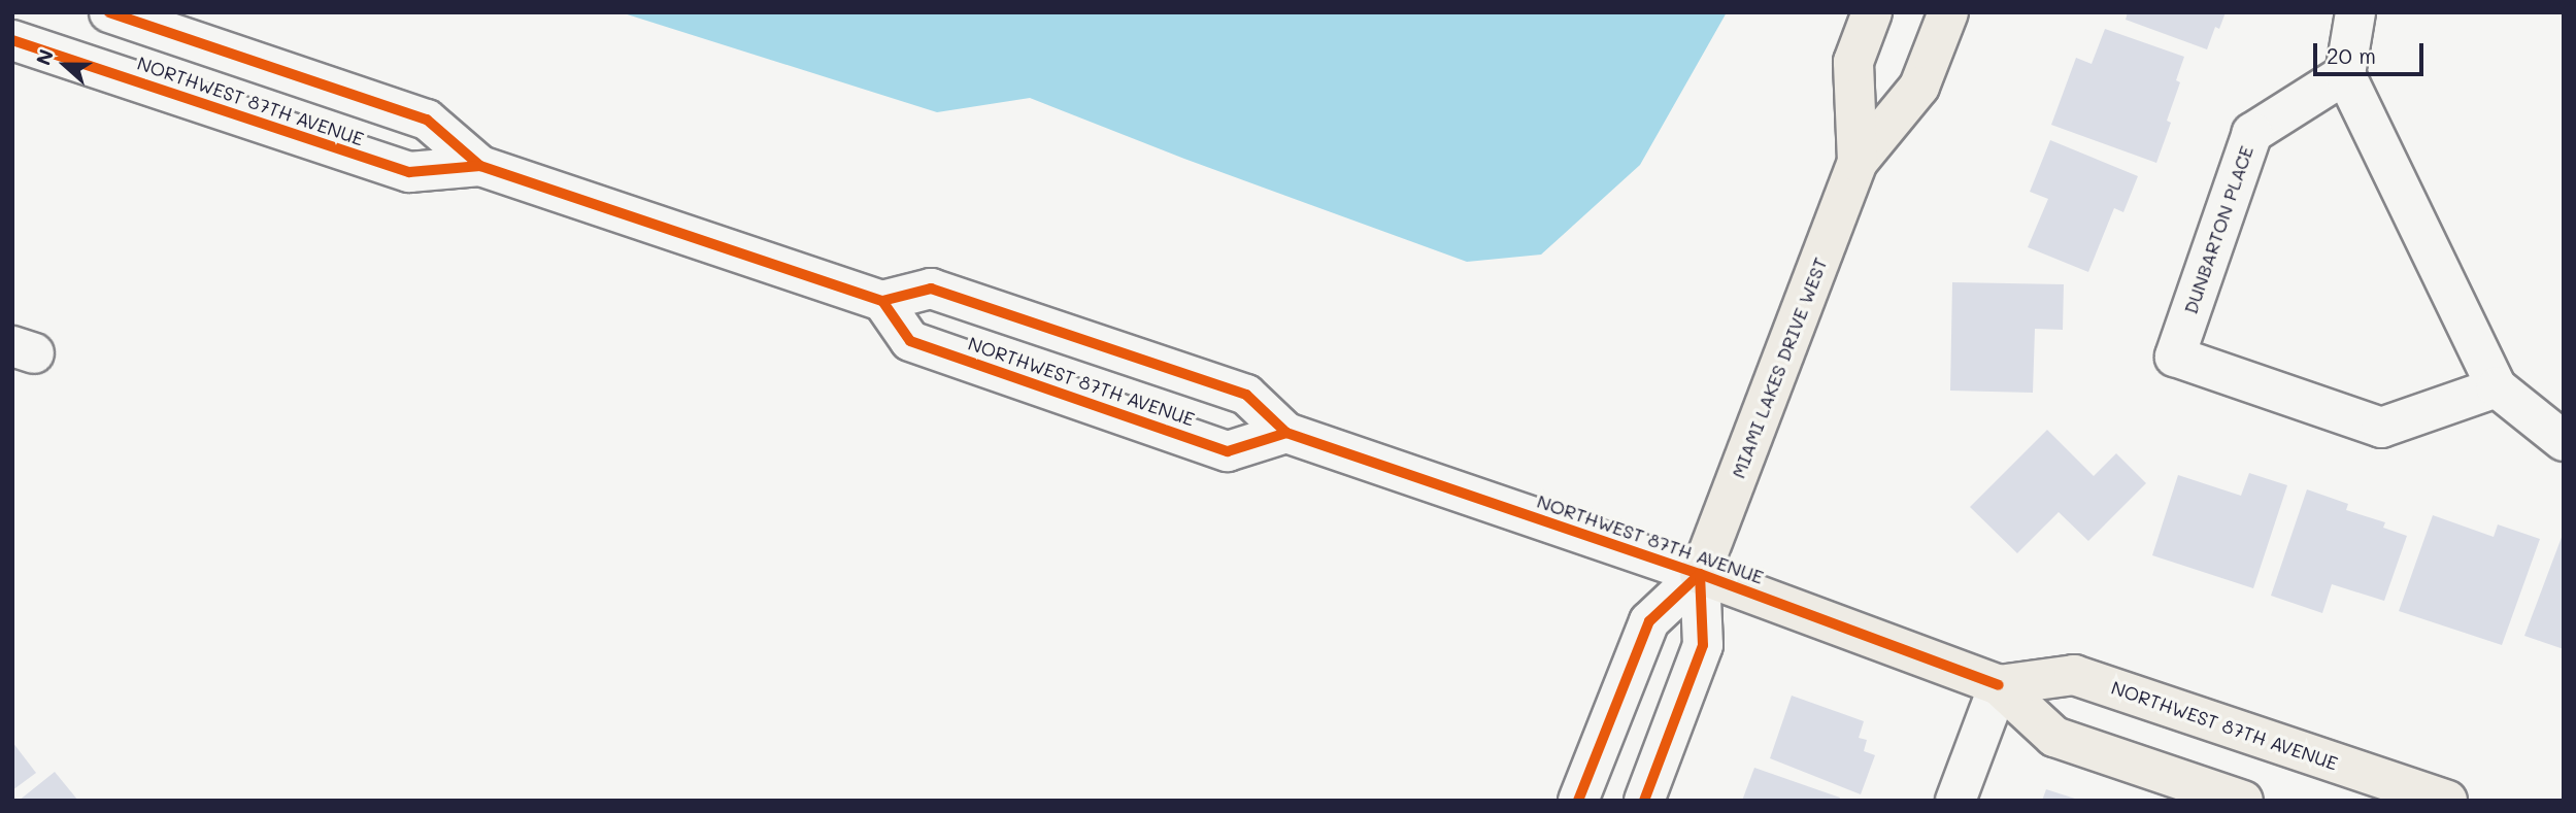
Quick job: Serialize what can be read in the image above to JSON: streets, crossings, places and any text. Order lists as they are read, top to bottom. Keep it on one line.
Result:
{"streets":{"main road":["NORTHWEST 87TH AVENUE","MIAMI LAKES DRIVE WEST"],"street":["DUNBARTON PLACE"]},"crossings":[["NORTHWEST 87TH AVENUE","MIAMI LAKES DRIVE WEST"]],"scale_bar":"20 m","north":"left"}
